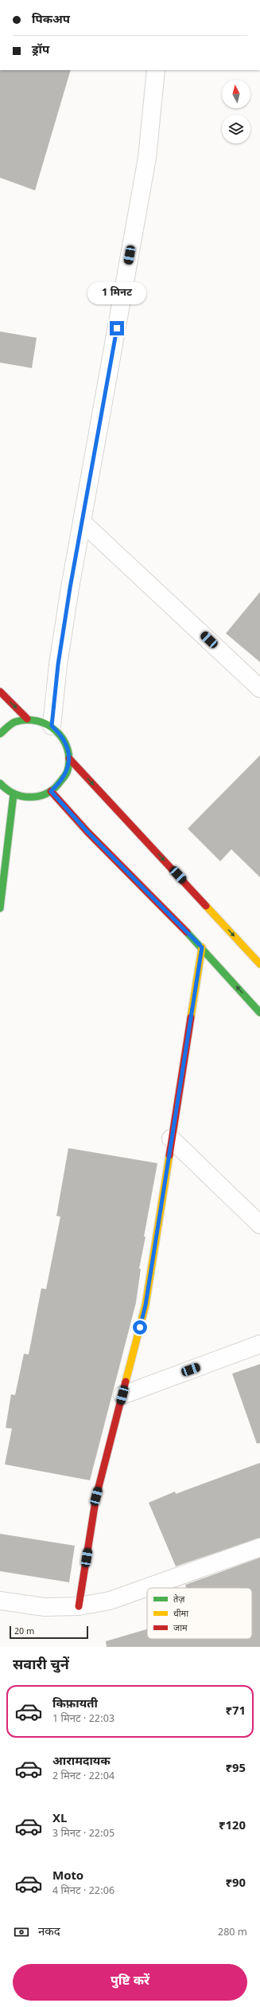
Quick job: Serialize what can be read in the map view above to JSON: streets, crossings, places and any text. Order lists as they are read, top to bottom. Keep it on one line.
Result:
{"legend":["तेज़","धीमा","जाम"],"scale_bar":"20 m","north":"top","page":{"banner":["पिकअप","ड्रॉप"],"bubble":"1 मिनट","scale":"20 m","heading":"सवारी चुनें","list":[{"name":"किफ़ायती","note":"1 मिनट · 22:03","value":"₹71"},{"name":"आरामदायक","note":"2 मिनट · 22:04","value":"₹95"},{"name":"XL","note":"3 मिनट · 22:05","value":"₹120"},{"name":"Moto","note":"4 मिनट · 22:06","value":"₹90"}],"pay":["नकद","280 m"],"buttons":"पुष्टि करें"}}
